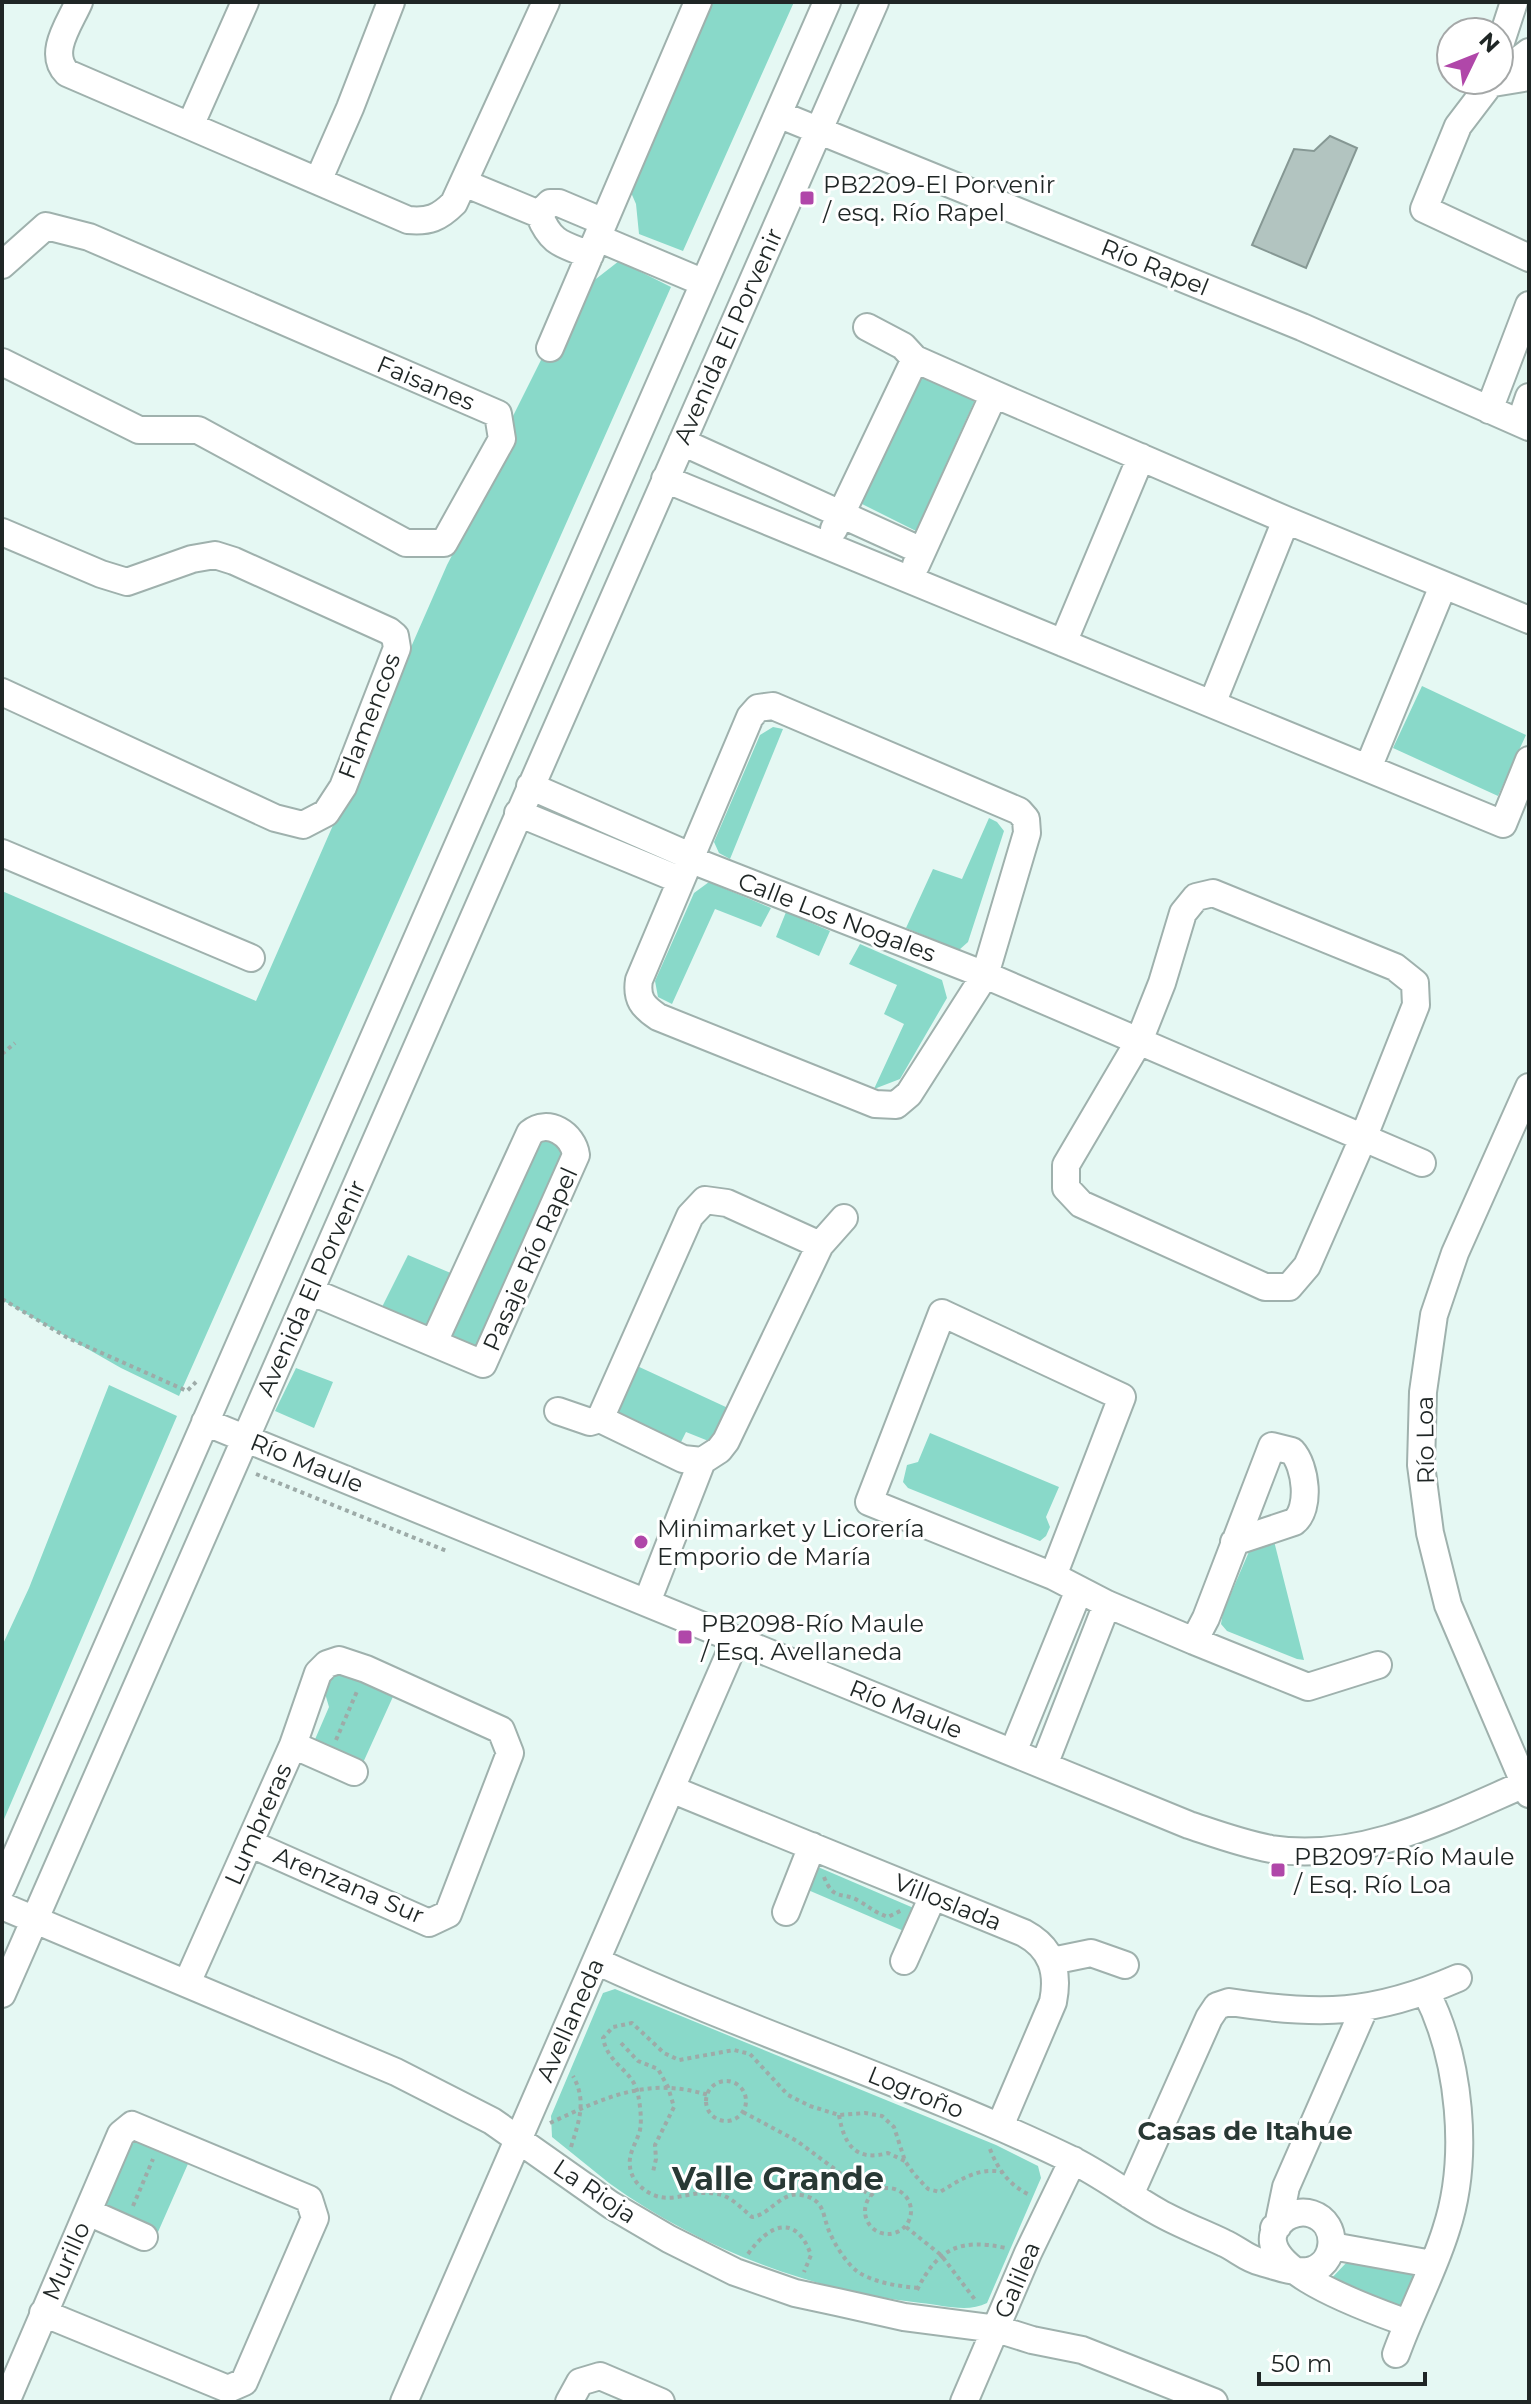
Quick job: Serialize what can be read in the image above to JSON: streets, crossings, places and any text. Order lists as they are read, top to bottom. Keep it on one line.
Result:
{"streets":{"street":["Río Rapel","Avenida El Porvenir","Faisanes","Flamencos","Calle Los Nogales","Pasaje Río Rapel","Río Loa","Río Maule","Lumbreras","Arenzana Sur","Villoslada","Avellaneda","Logroño","La Rioja","Murillo","Galilea"]},"crossings":[["Río Rapel","Avenida El Porvenir"],["Avenida El Porvenir","Calle Los Nogales"],["Avenida El Porvenir","Río Maule"],["Avenida El Porvenir","La Rioja"],["Río Loa","Río Maule"],["Río Maule","Avellaneda"],["Lumbreras","Arenzana Sur"],["Lumbreras","La Rioja"],["Villoslada","Avellaneda"],["Avellaneda","Logroño"],["Avellaneda","La Rioja"],["Logroño","Galilea"],["La Rioja","Galilea"]],"districts":["Casas de Itahue","Valle Grande"],"places":{"transit":["PB2209-El Porvenir / esq. Río Rapel","PB2098-Río Maule / Esq. Avellaneda","PB2097-Río Maule / Esq. Río Loa"],"other":["Minimarket y Licorería Emporio de María"]},"scale_bar":"50 m","north":"top right"}
